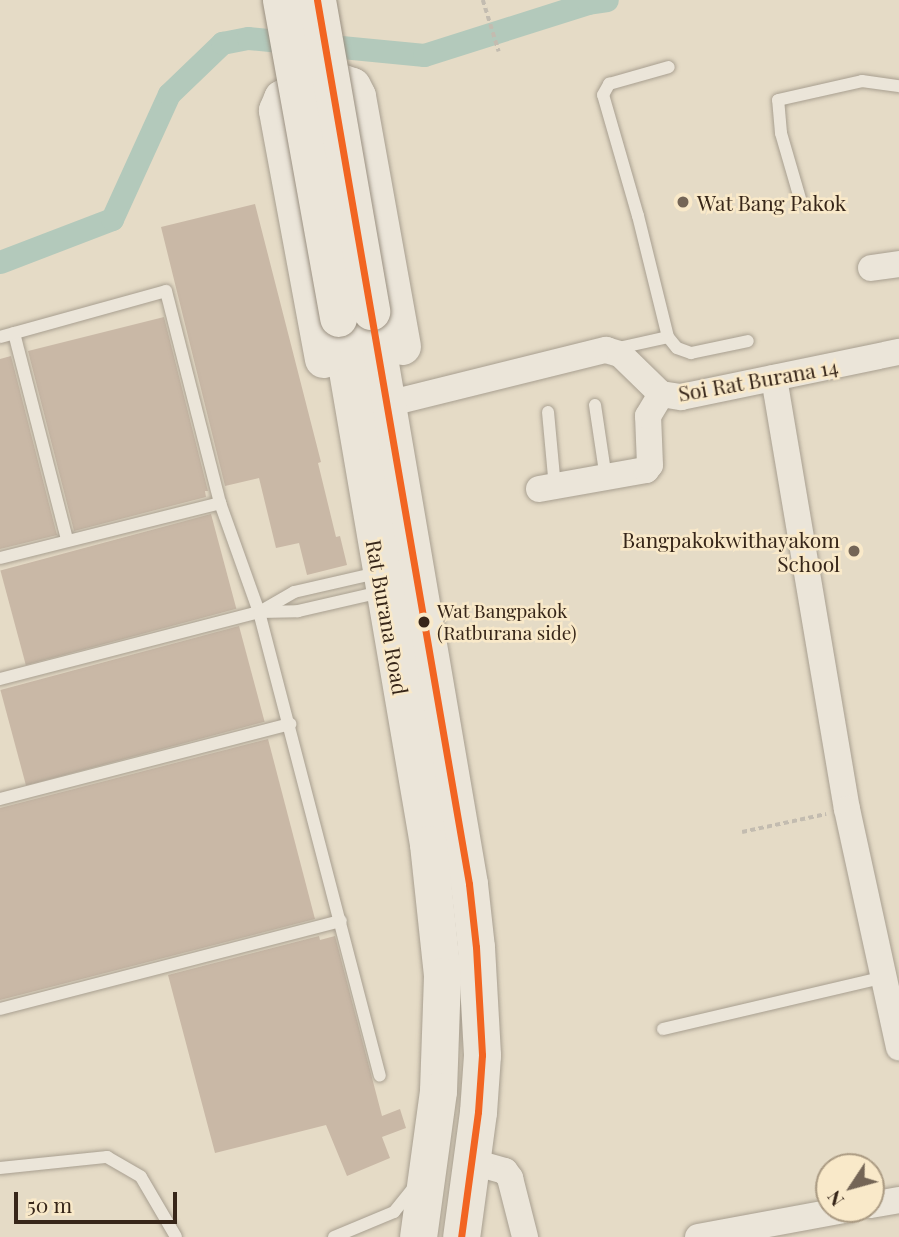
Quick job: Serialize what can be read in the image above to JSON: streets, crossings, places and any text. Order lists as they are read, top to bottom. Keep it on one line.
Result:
{"streets":{"main road":["Rat Burana Road"],"street":["Soi Rat Burana 14"]},"places":["Wat Bang Pakok","Bangpakokwithayakom School","Wat Bangpakok (Ratburana side)"],"scale_bar":"50 m","north":"bottom left"}
